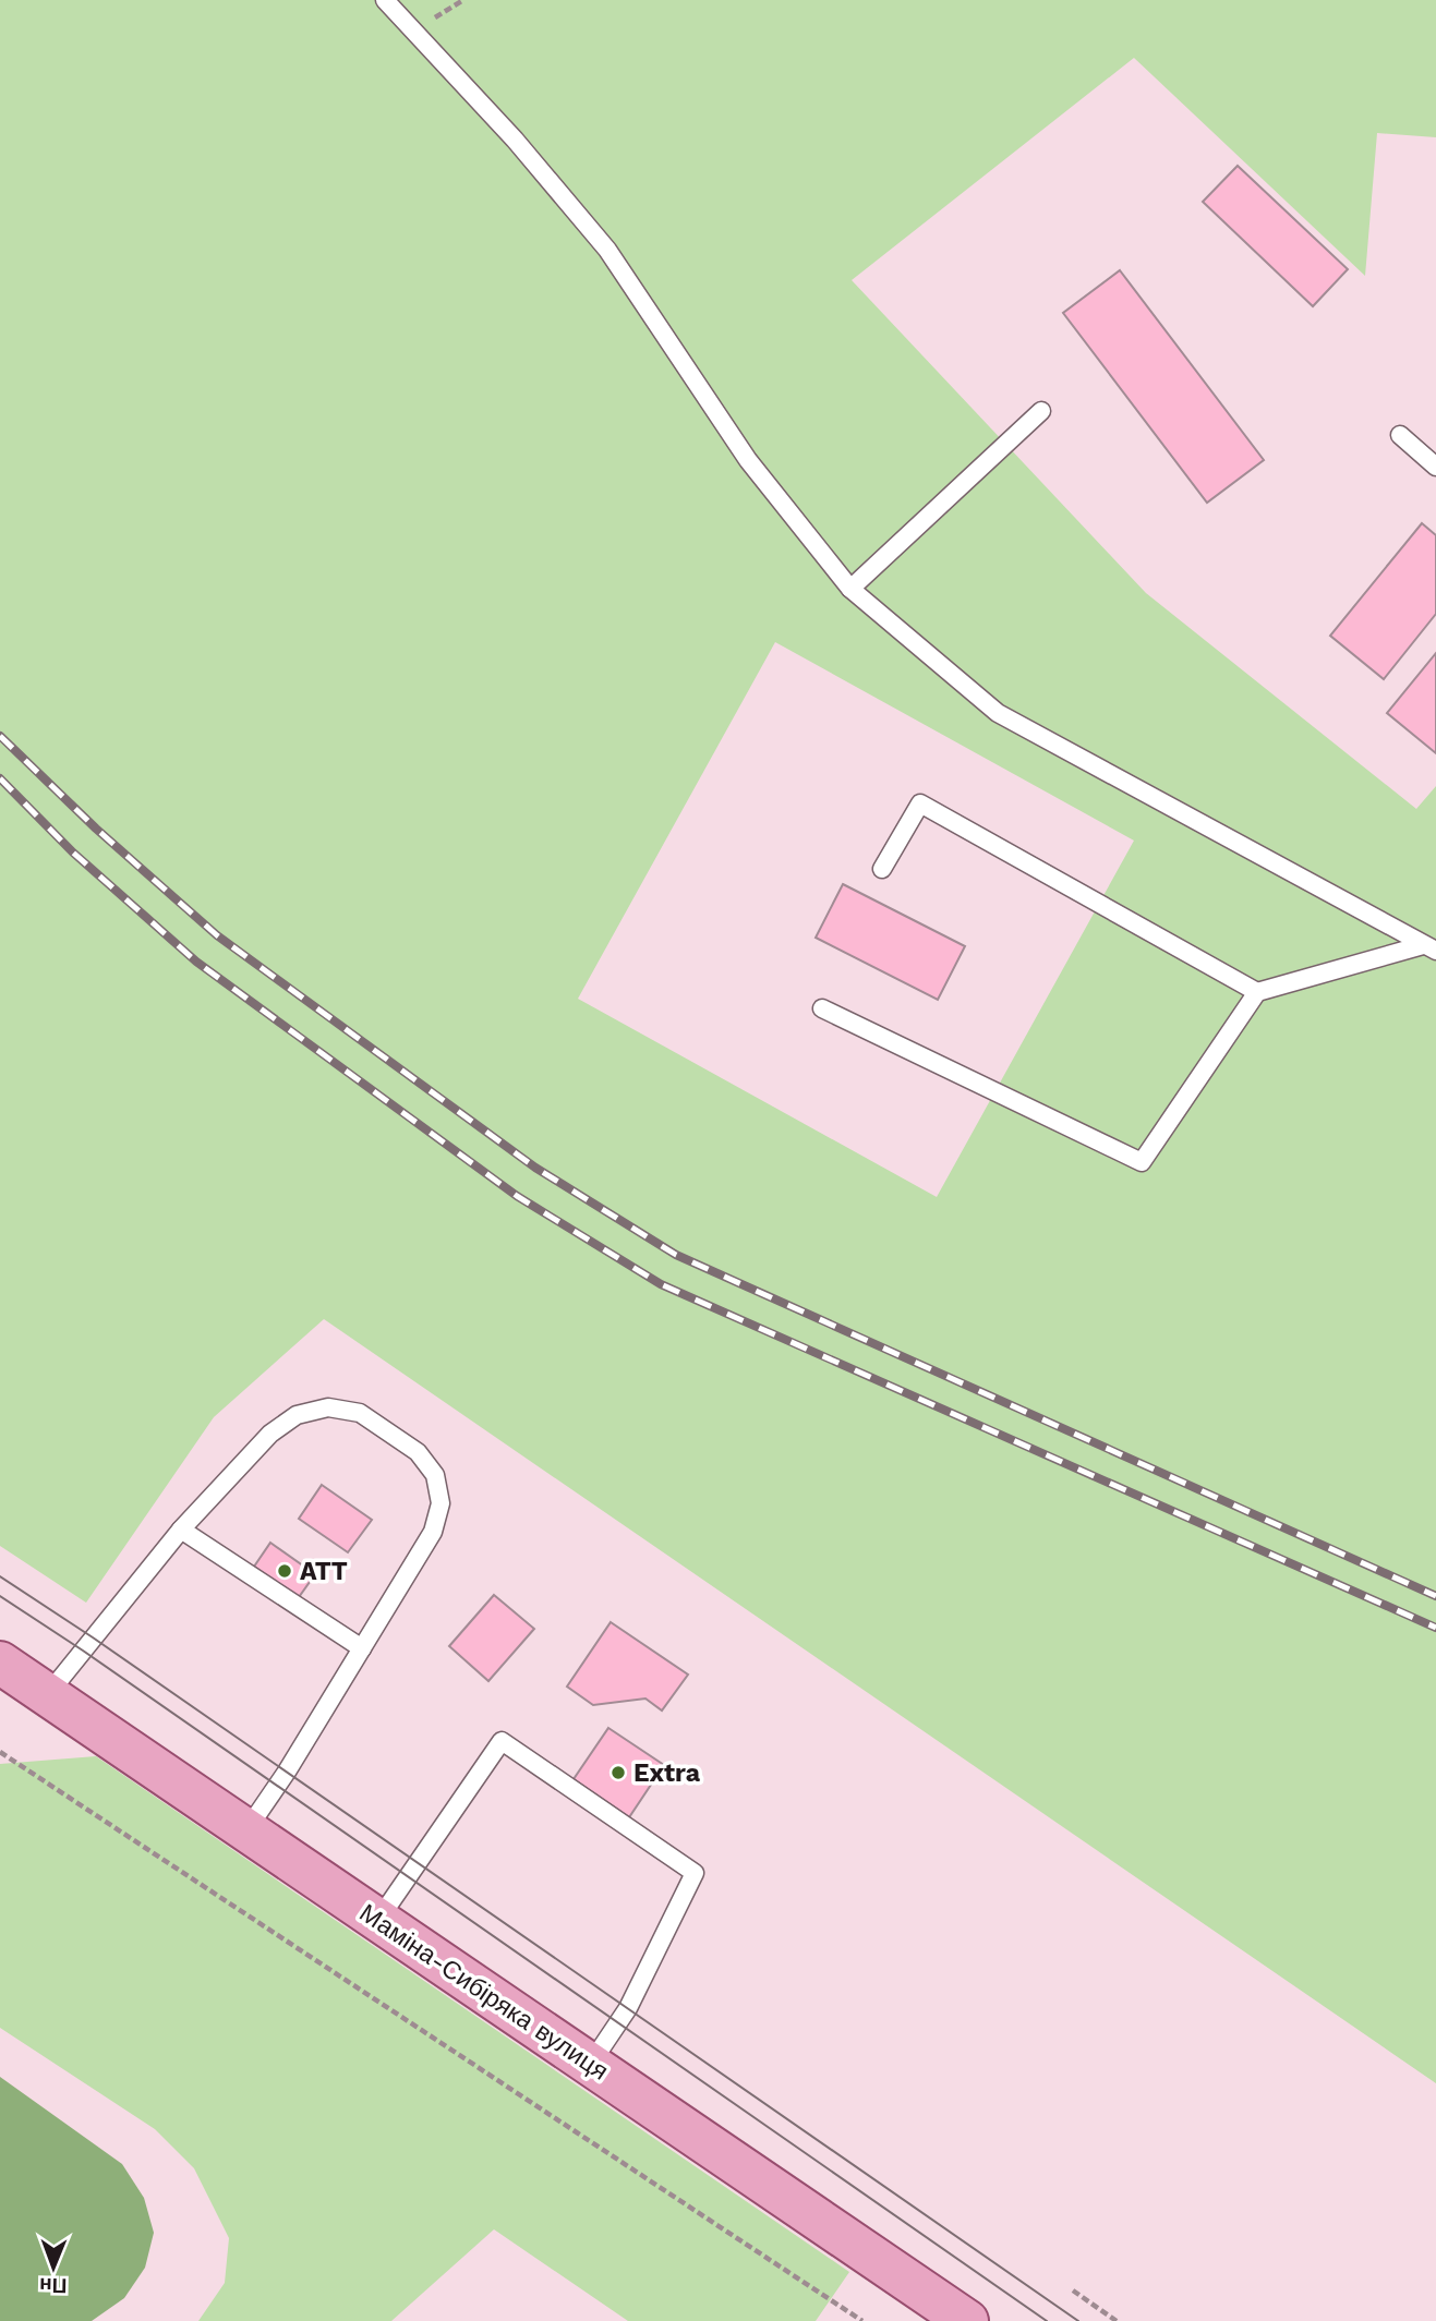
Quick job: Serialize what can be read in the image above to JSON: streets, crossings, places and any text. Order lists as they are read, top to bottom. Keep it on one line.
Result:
{"streets":{"main road":["Маміна-Сибіряка вулиця"]},"places":["ATT","Extra"],"north":"bottom"}
